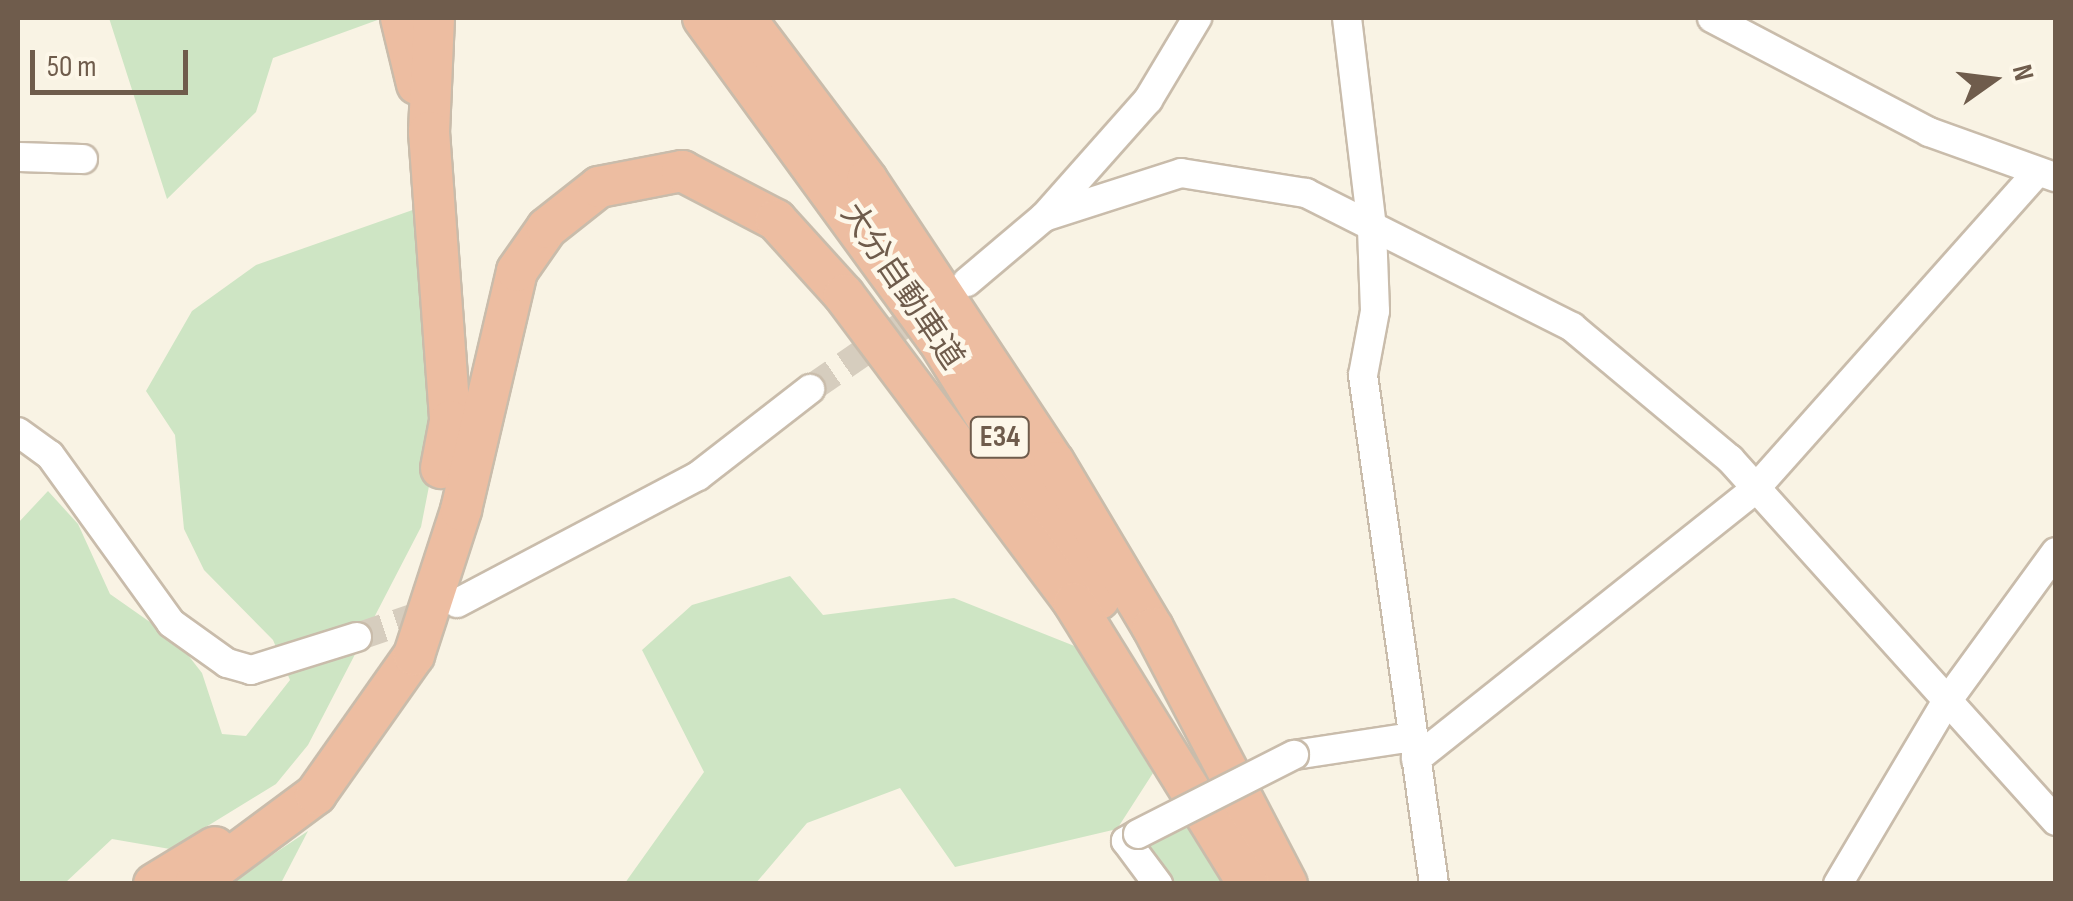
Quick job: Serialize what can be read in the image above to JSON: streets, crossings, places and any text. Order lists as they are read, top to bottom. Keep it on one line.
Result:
{"streets":{"highway":["大分自動車道","E34"]},"scale_bar":"50 m","north":"right"}
